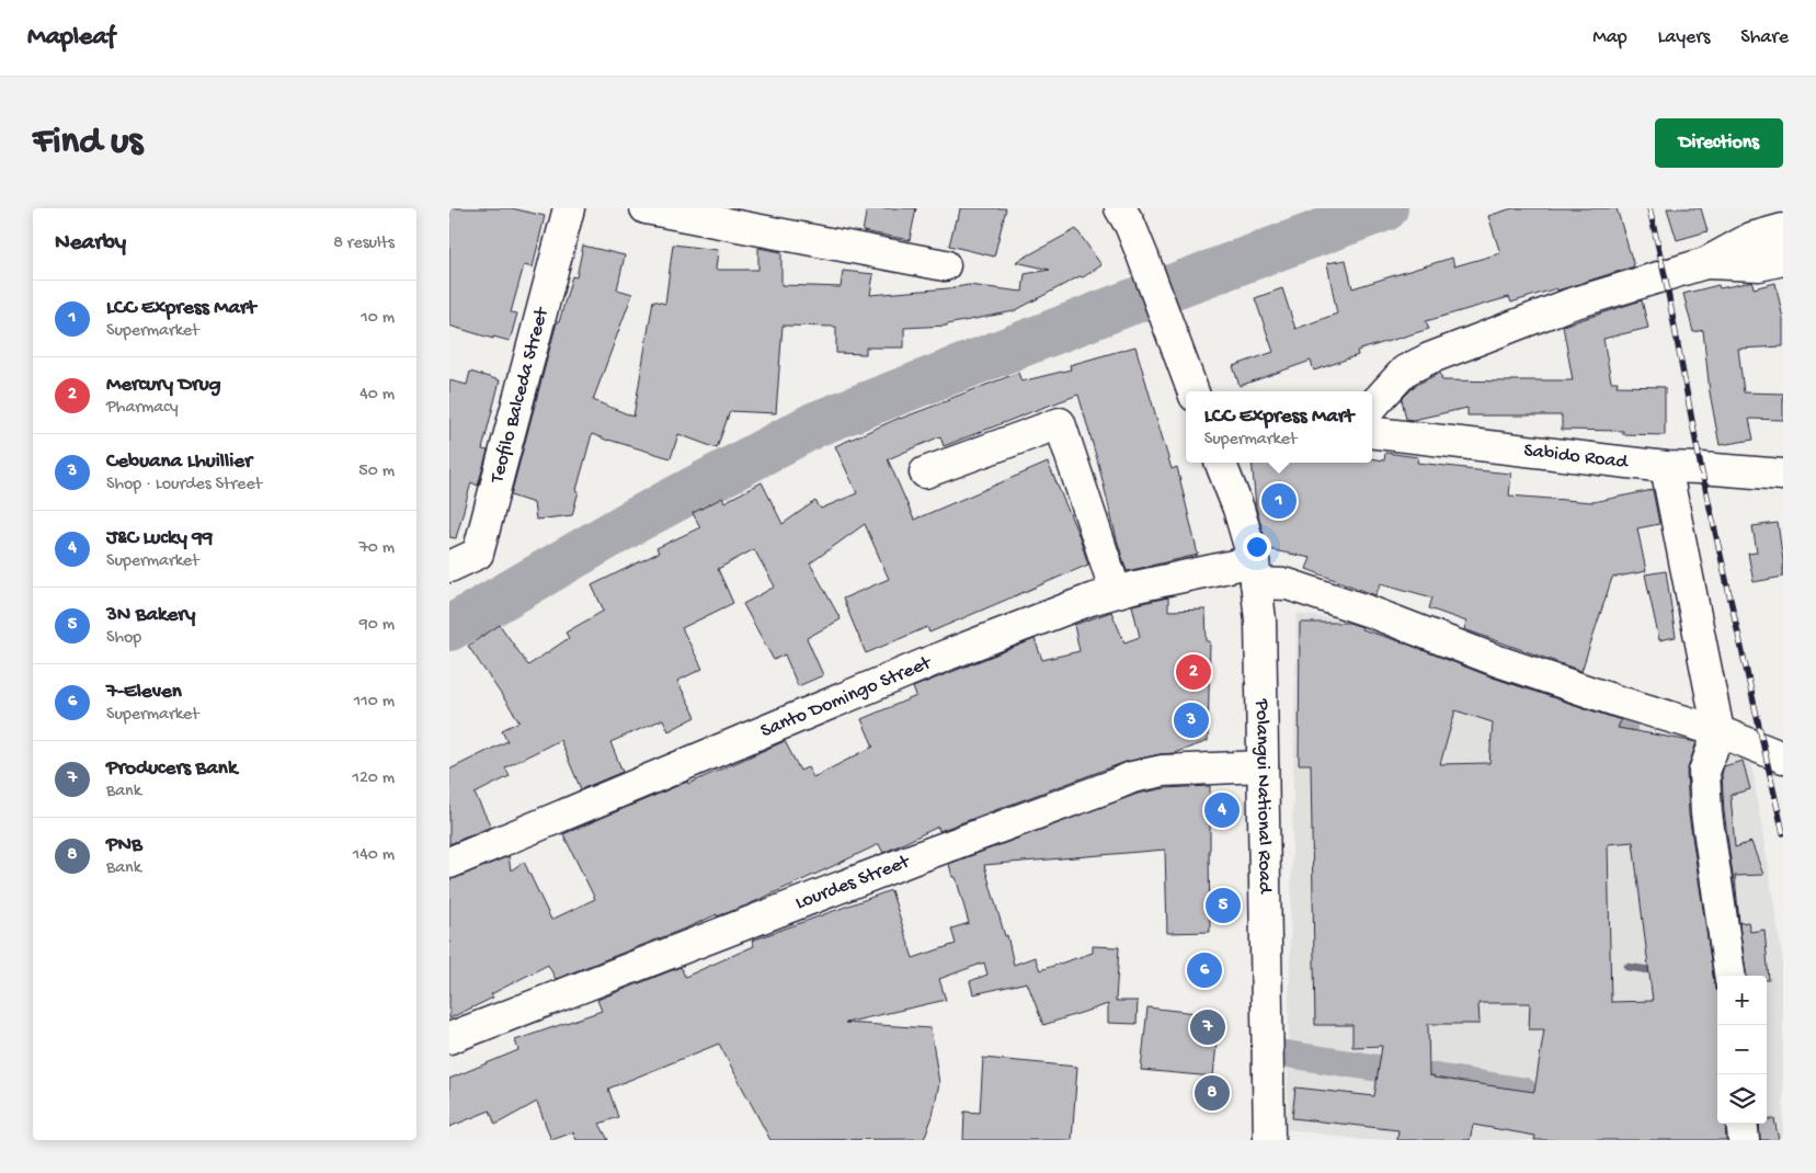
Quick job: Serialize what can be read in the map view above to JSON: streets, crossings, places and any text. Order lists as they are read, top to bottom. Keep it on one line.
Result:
{"streets":{"street":["Teofilo Balceda Street","Sabido Road","Santo Domingo Street","Polangui National Road","Lourdes Street"]},"crossings":[["Santo Domingo Street","Polangui National Road"],["Polangui National Road","Lourdes Street"]],"page":{"header":"Mapleaf","nav":["Map","Layers","Share"],"buttons":"Directions","title":"Find us","heading":["Nearby","8 results"],"list":[{"mark":"1","name":"LCC Express Mart","note":"Supermarket","value":"10 m"},{"mark":"2","name":"Mercury Drug","note":"Pharmacy","value":"40 m"},{"mark":"3","name":"Cebuana Lhuillier","note":"Shop · Lourdes Street","value":"50 m"},{"mark":"4","name":"J&C Lucky 99","note":"Supermarket","value":"70 m"},{"mark":"5","name":"3N Bakery","note":"Shop","value":"90 m"},{"mark":"6","name":"7-Eleven","note":"Supermarket","value":"110 m"},{"mark":"7","name":"Producers Bank","note":"Bank","value":"120 m"},{"mark":"8","name":"PNB","note":"Bank","value":"140 m"}],"popup":["LCC Express Mart","Supermarket"],"pins":["1","2","3","4","5","6","7","8"],"map_buttons":["+","−"]}}
